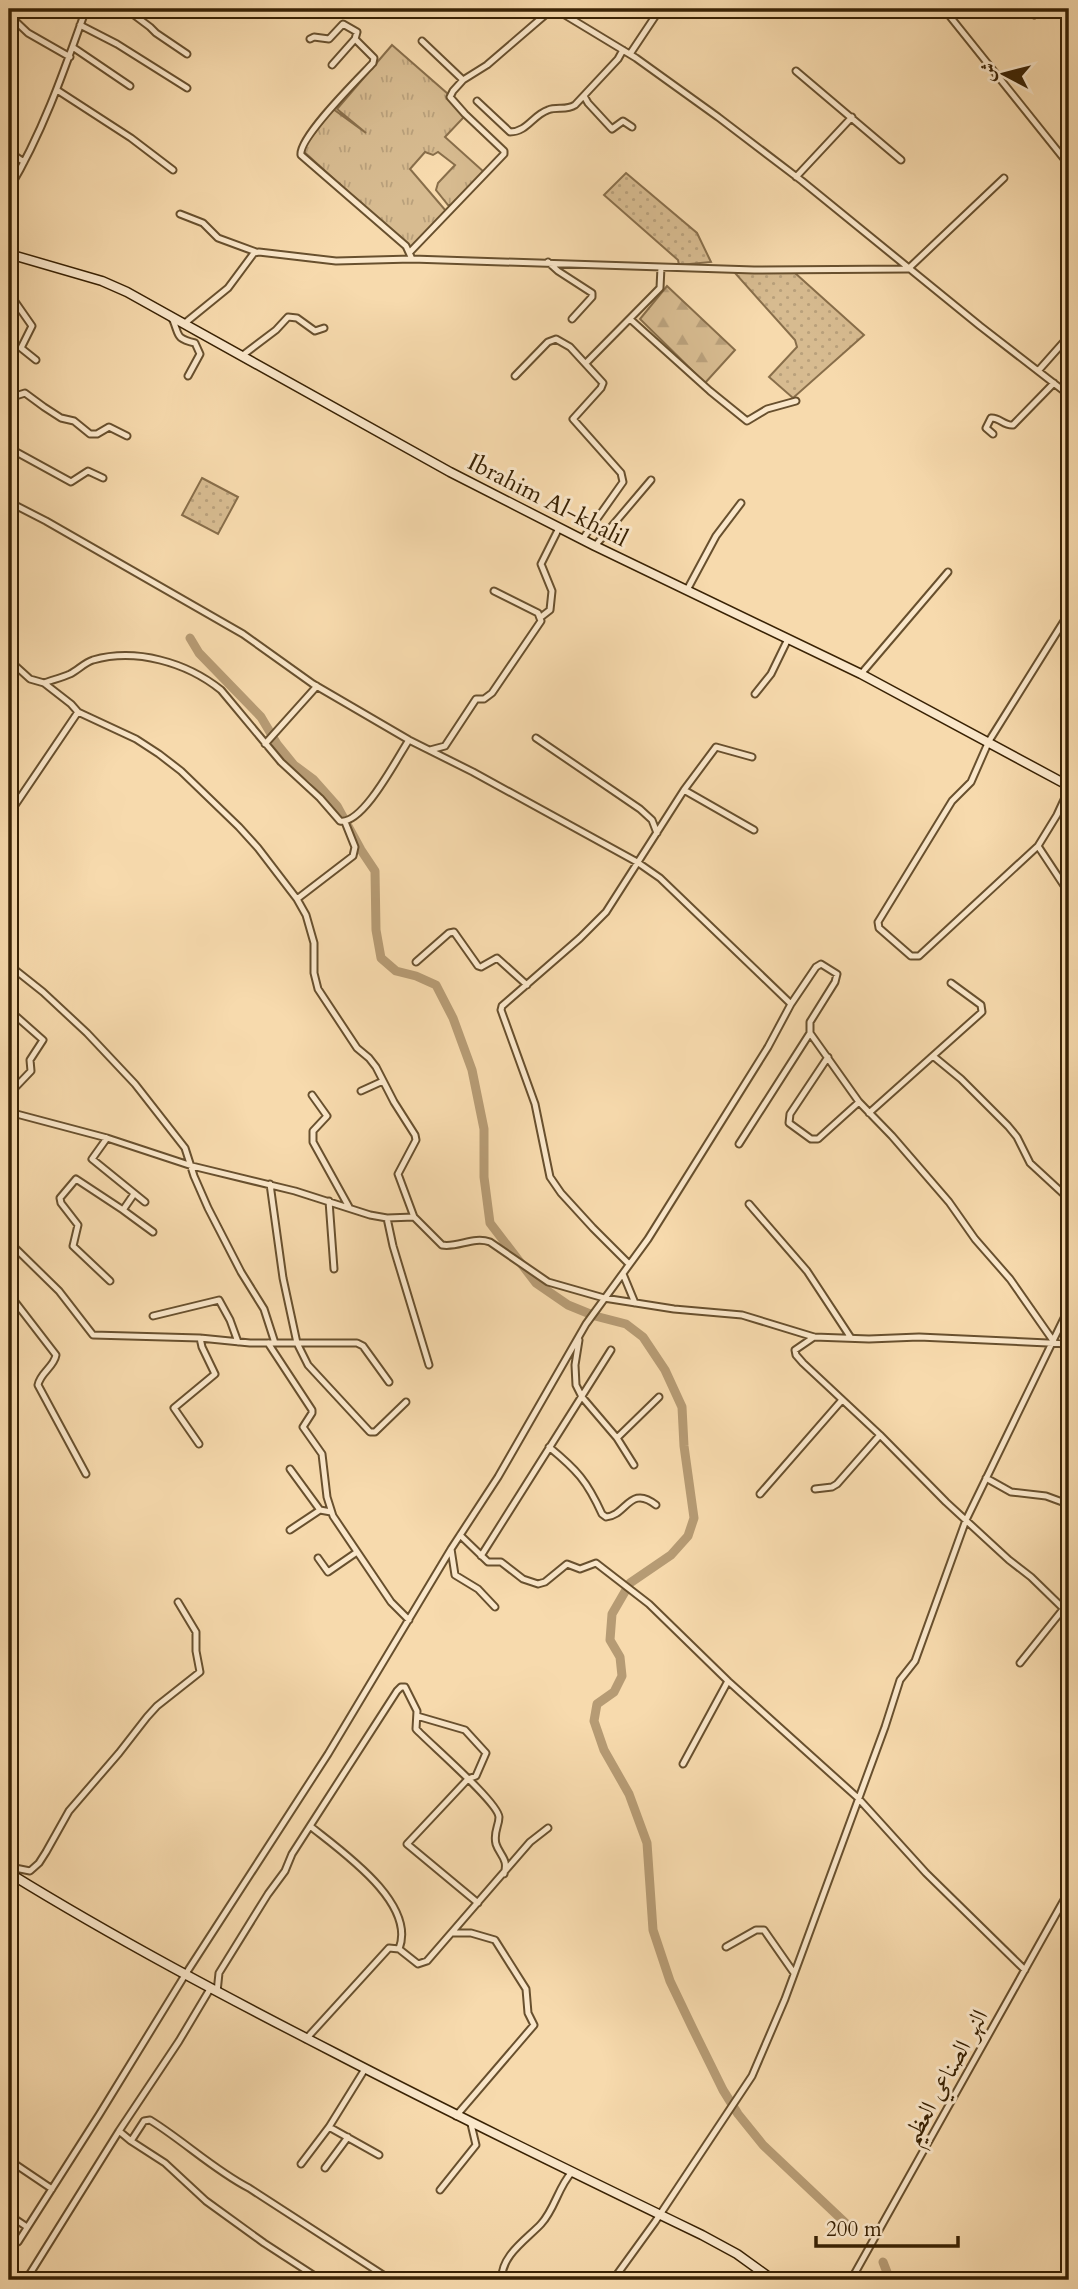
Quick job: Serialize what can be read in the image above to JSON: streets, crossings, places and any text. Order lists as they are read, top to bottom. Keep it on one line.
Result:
{"streets":{"street":["Ibrahim Al-khalil","النهر الصناعي العظيم"]},"scale_bar":"200 m","north":"left"}
